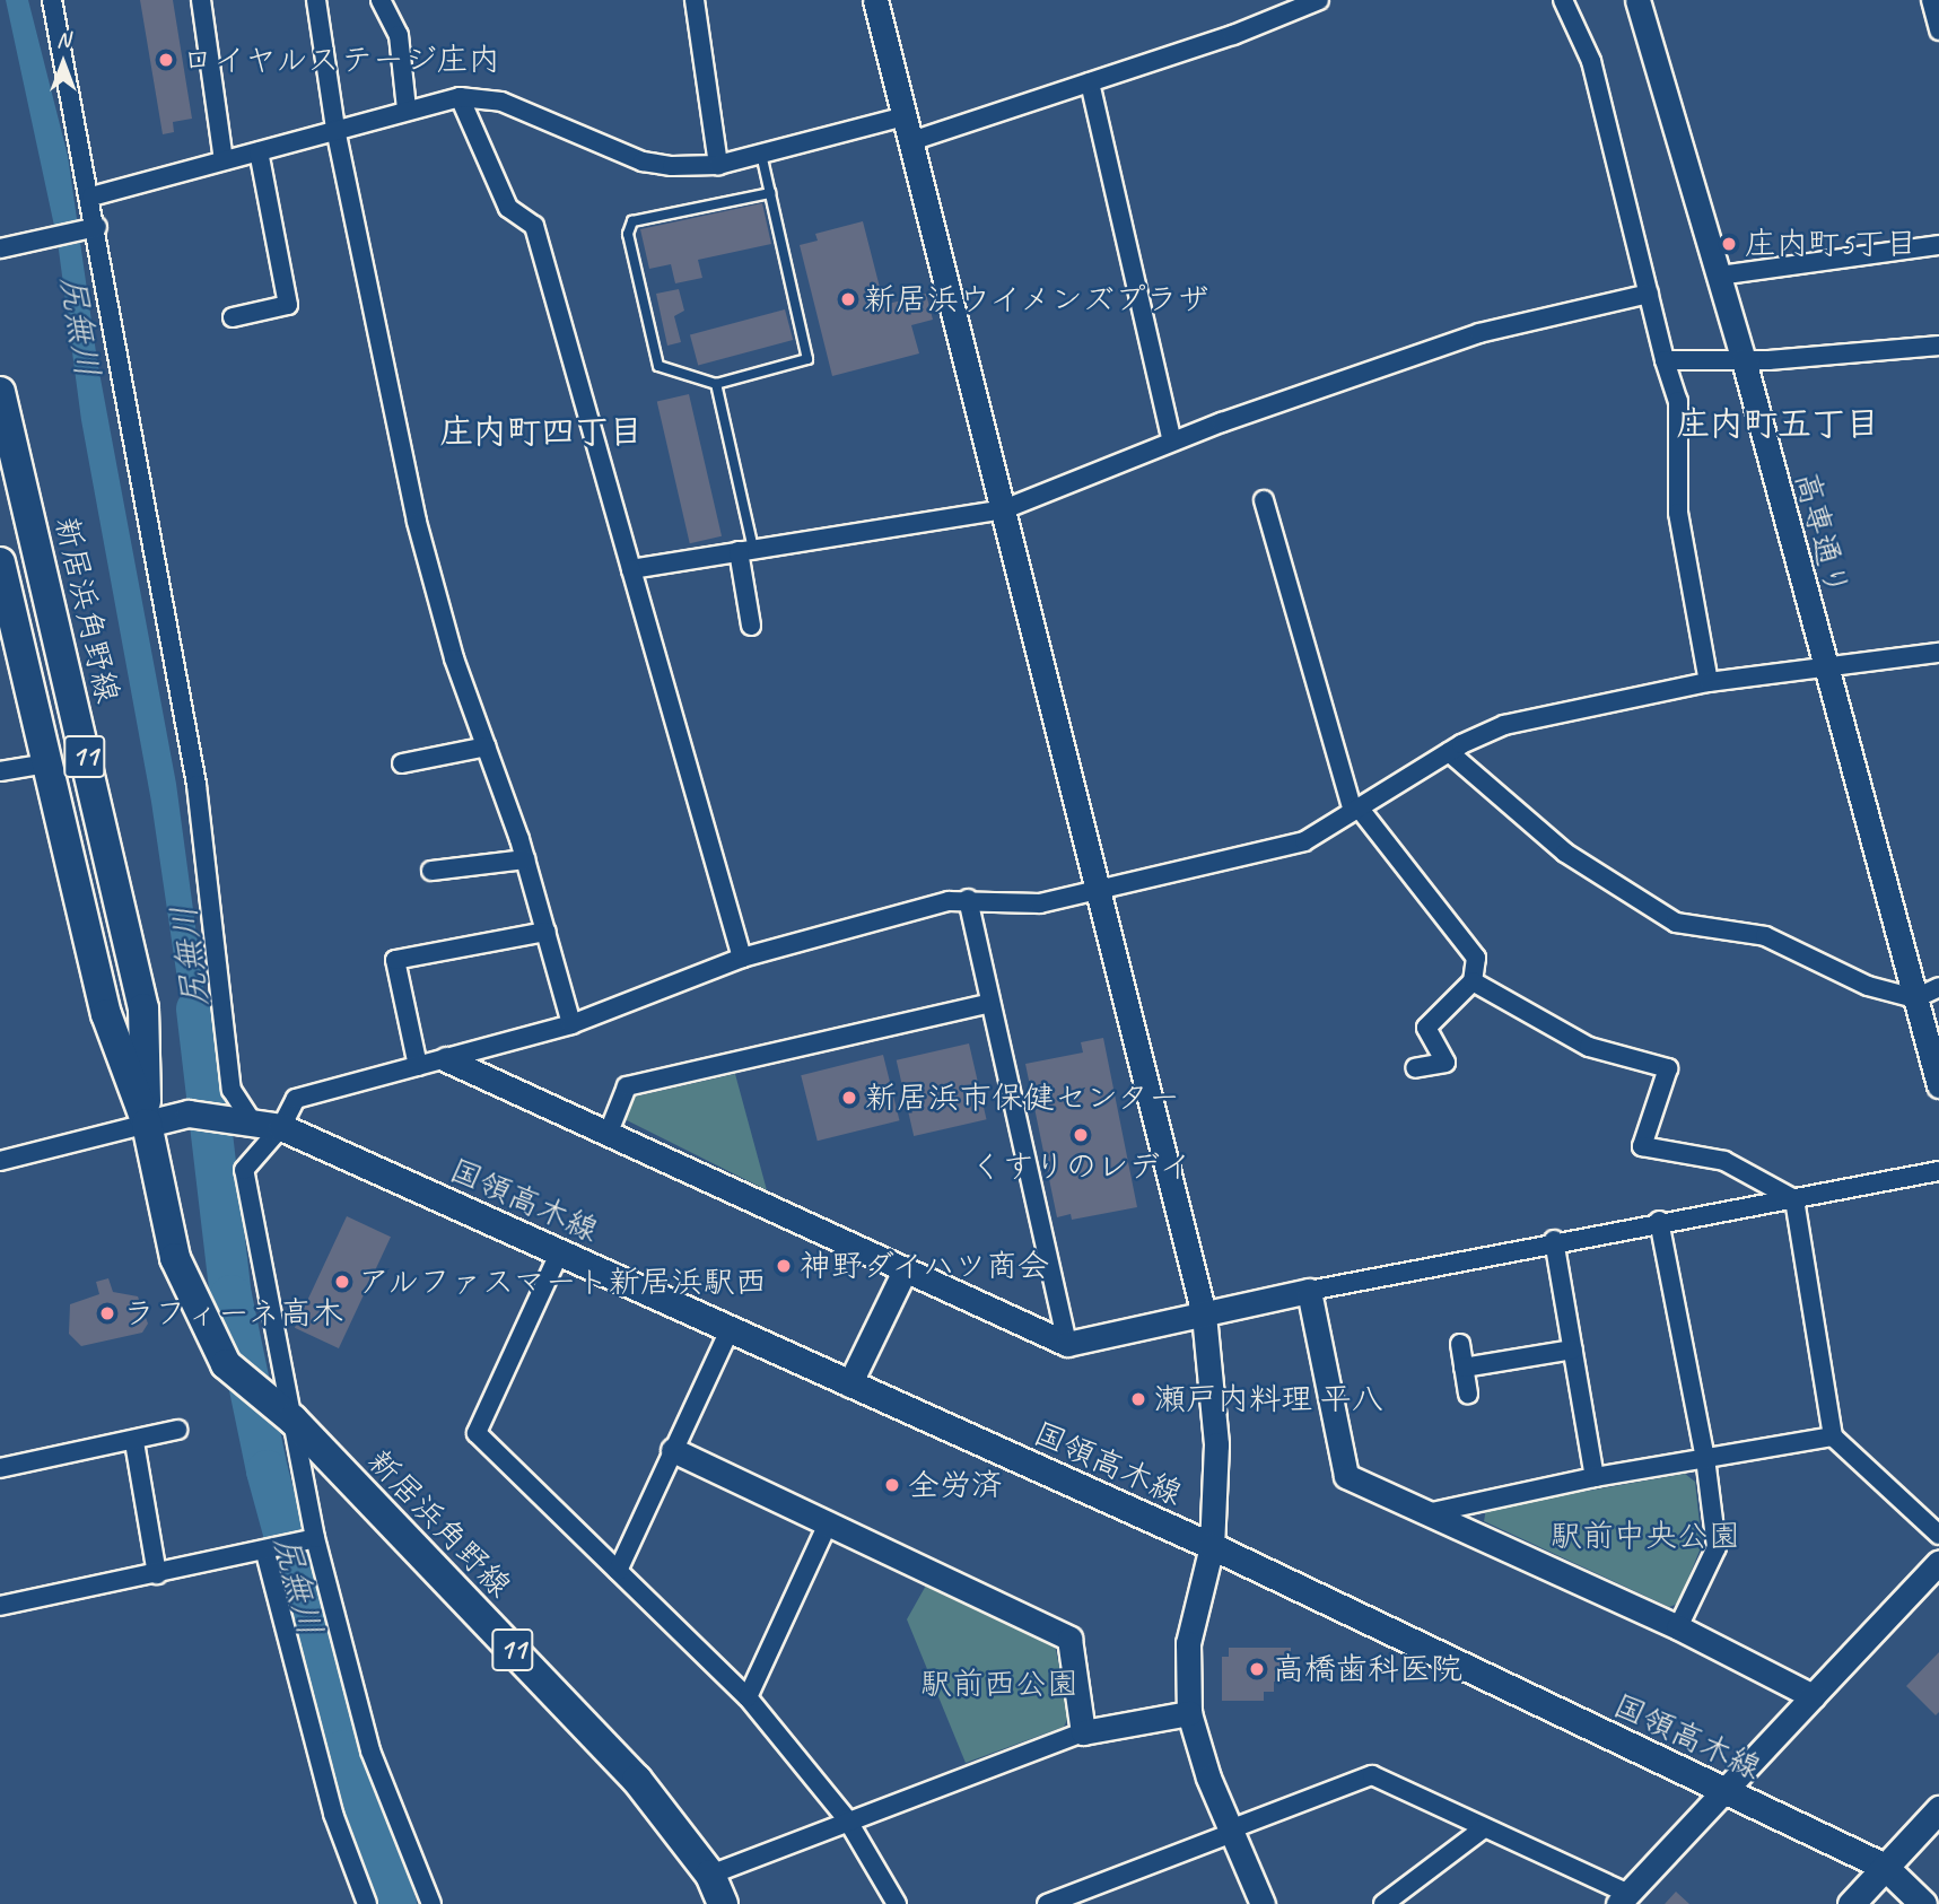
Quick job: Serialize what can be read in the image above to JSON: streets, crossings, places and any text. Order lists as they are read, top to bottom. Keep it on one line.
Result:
{"streets":{"main road":["新居浜角野線","11","国領高木線"],"street":["高専通り"]},"crossings":[["新居浜角野線","国領高木線"]],"districts":["庄内町五丁目","庄内町四丁目"],"water":["尻無川"],"parks":["駅前中央公園","駅前西公園"],"places":["ロイヤルステージ庄内","庄内町5丁目","新居浜ウイメンズプラザ","新居浜市保健センター","くすりのレデイ","神野ダイハツ商会","アルファスマート新居浜駅西","ラフィーネ高木","瀬戸内料理 平八","全労済","高橋歯科医院"],"north":"top"}
